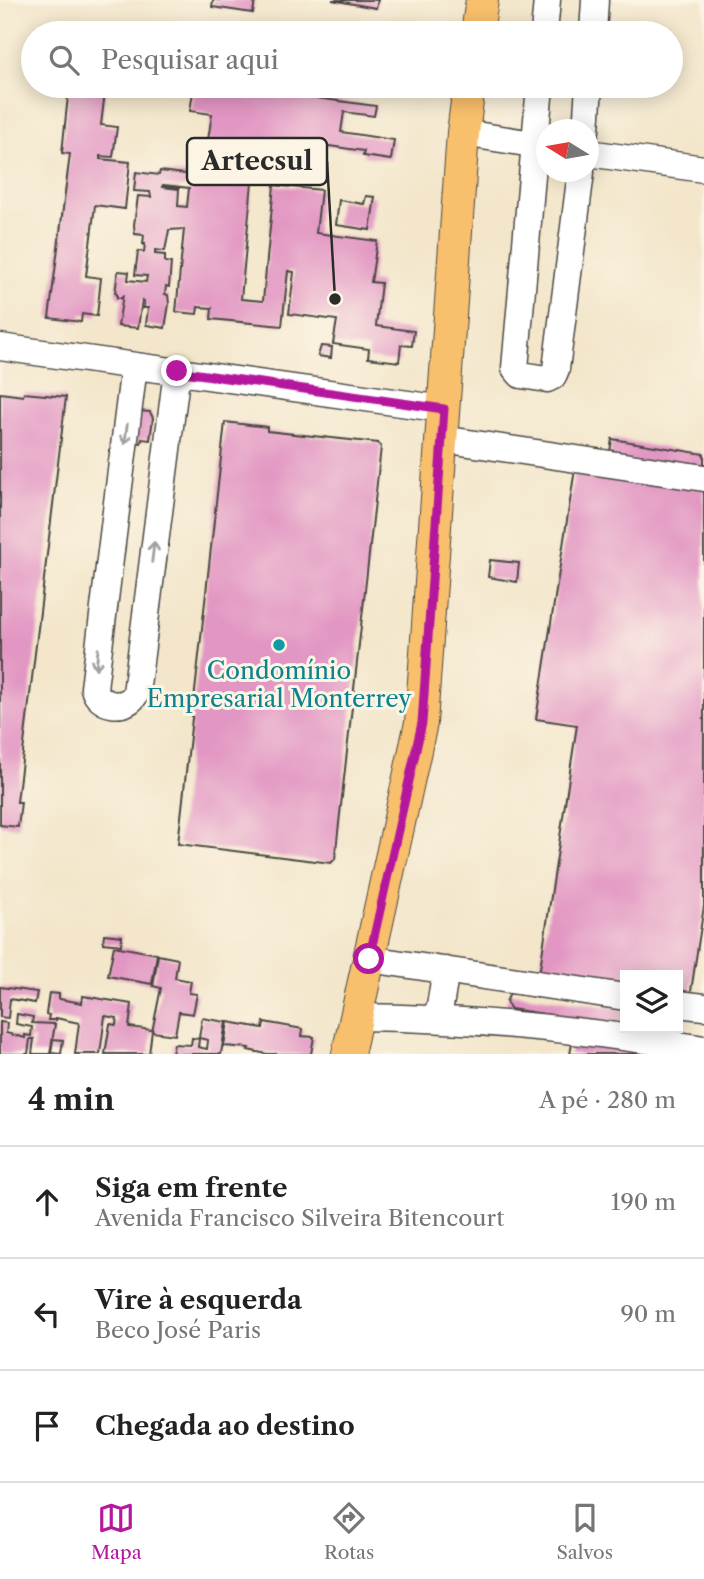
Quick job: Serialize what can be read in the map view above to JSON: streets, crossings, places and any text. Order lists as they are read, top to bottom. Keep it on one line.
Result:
{"places":["Artecsul","Condomínio Empresarial Monterrey"],"north":"left","page":{"search":"Pesquisar aqui","heading":["4 min","A pé · 280 m"],"list":[["Siga em frente","Avenida Francisco Silveira Bitencourt","190 m"],["Vire à esquerda","Beco José Paris","90 m"],"Chegada ao destino"],"nav":["Mapa","Rotas","Salvos"]}}
